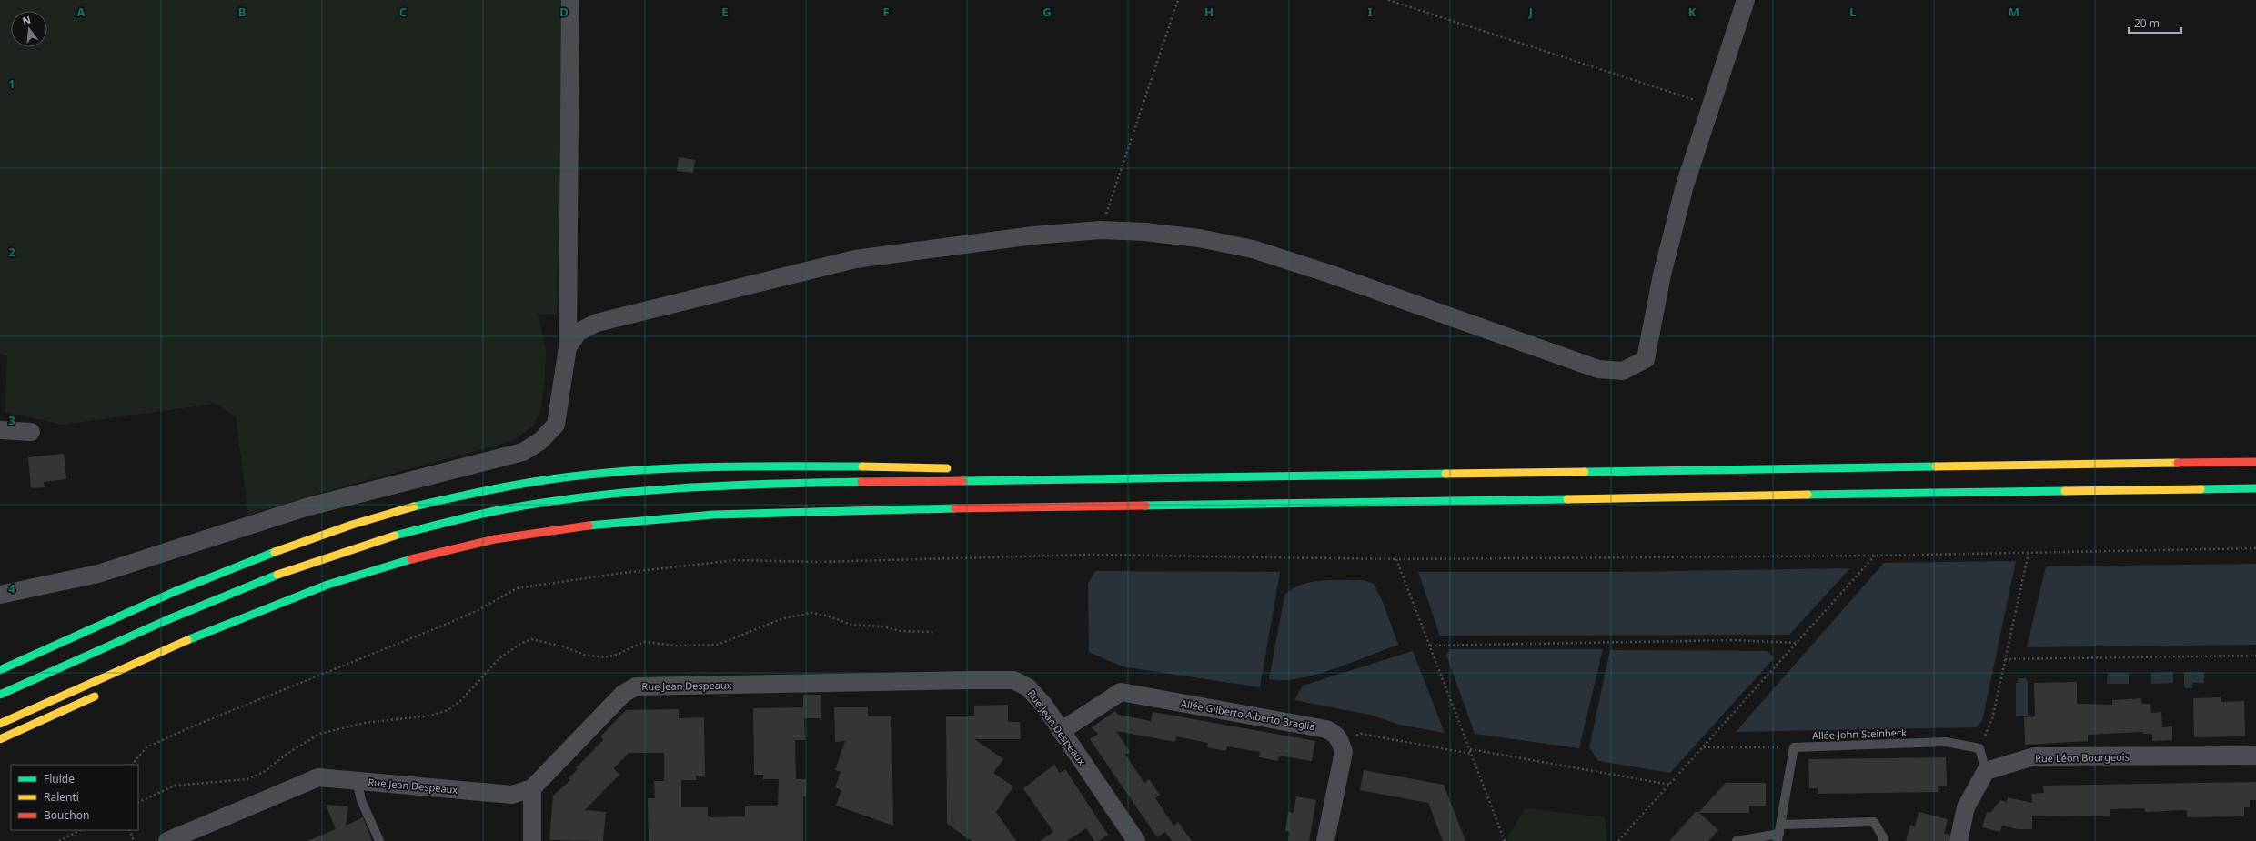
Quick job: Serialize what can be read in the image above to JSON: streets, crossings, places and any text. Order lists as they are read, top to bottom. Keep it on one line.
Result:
{"streets":{"street":["Rue Jean Despeaux","Allée Gilberto Alberto Braglia","Rue Léon Bourgeois"],"lane":["Allée John Steinbeck"]},"crossings":[["Rue Jean Despeaux","Allée Gilberto Alberto Braglia"]],"legend":["Fluide","Ralenti","Bouchon"],"scale_bar":"20 m","north":"top","grid":{"columns":["A","B","C","D","E","F","G","H","I","J","K","L","M"],"rows":["1","2","3","4"]}}
